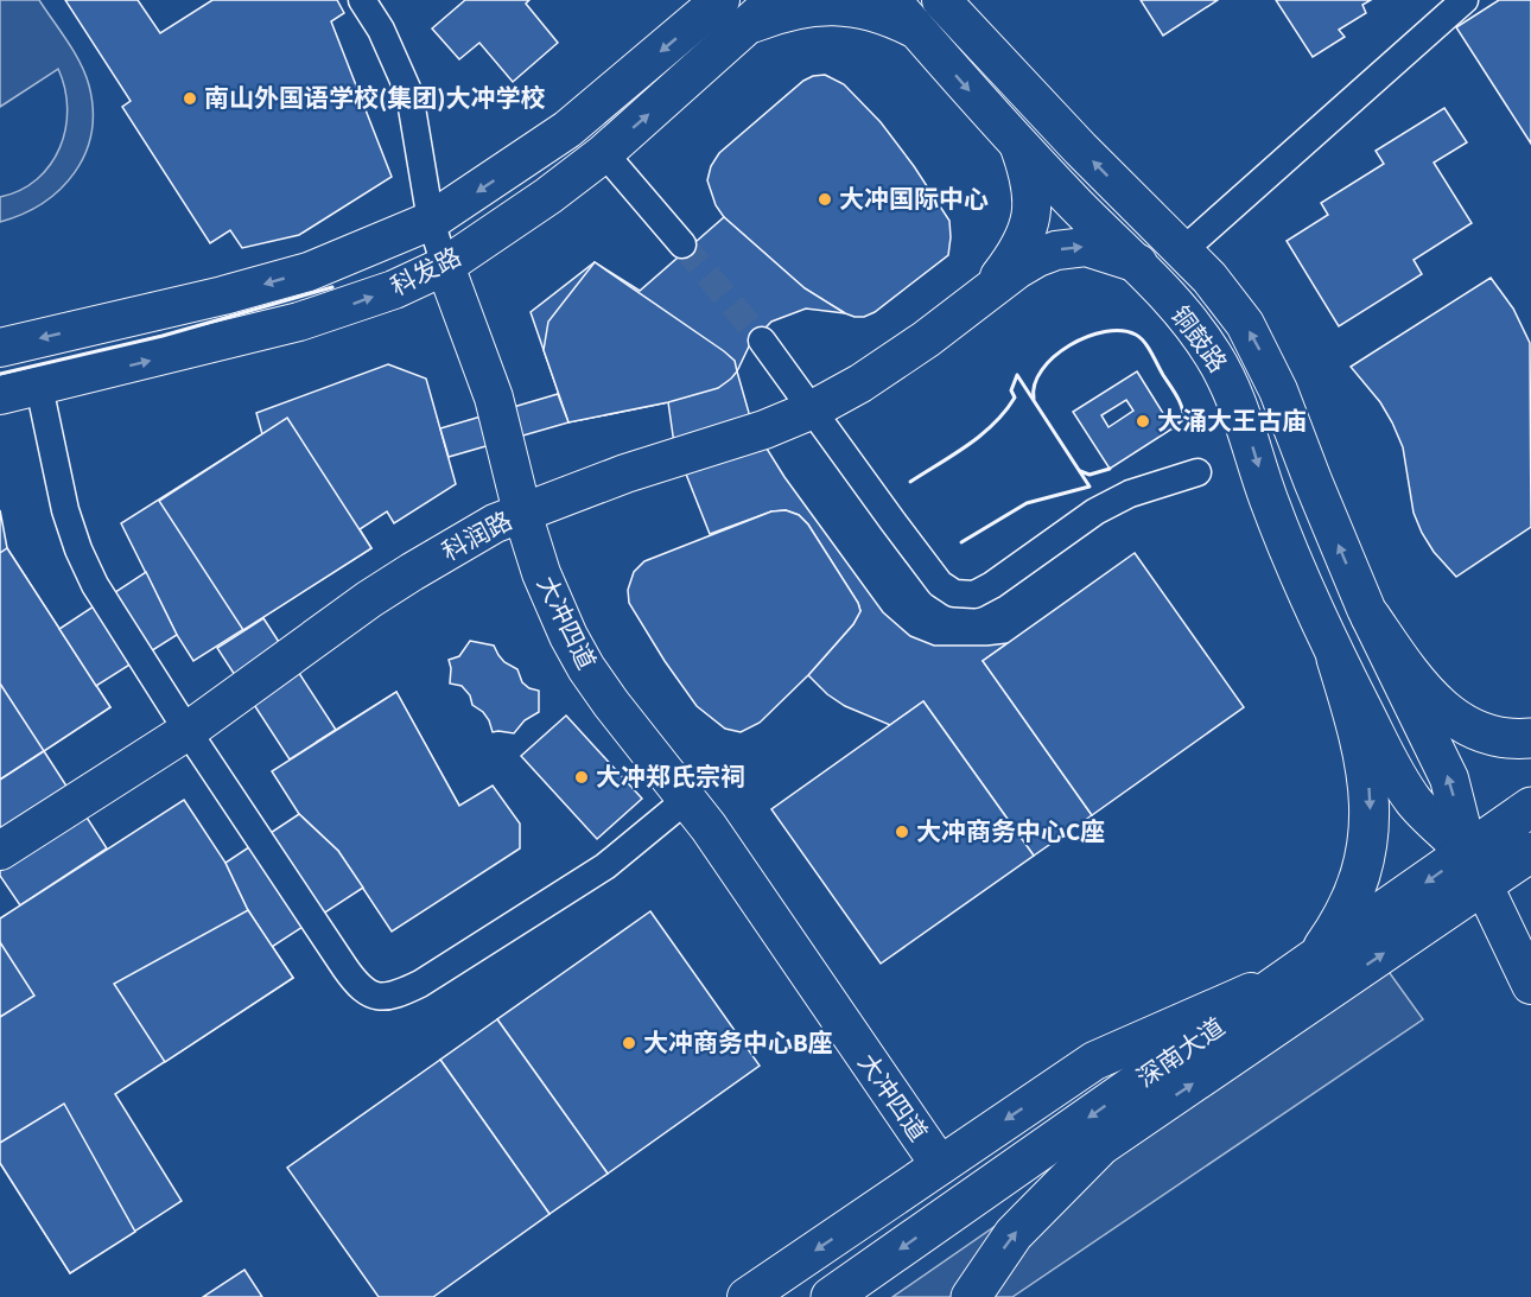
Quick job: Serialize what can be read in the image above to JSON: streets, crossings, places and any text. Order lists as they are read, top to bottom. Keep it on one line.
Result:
{"streets":{"main road":["深南大道"],"street":["科发路","铜鼓路","科润路","大冲四道"]},"crossings":[["科发路","大冲四道"],["铜鼓路","科润路"],["铜鼓路","深南大道"],["科润路","大冲四道"]],"places":["南山外国语学校(集团)大冲学校","大冲国际中心","大涌大王古庙","大冲郑氏宗祠","大冲商务中心C座","大冲商务中心B座"]}
